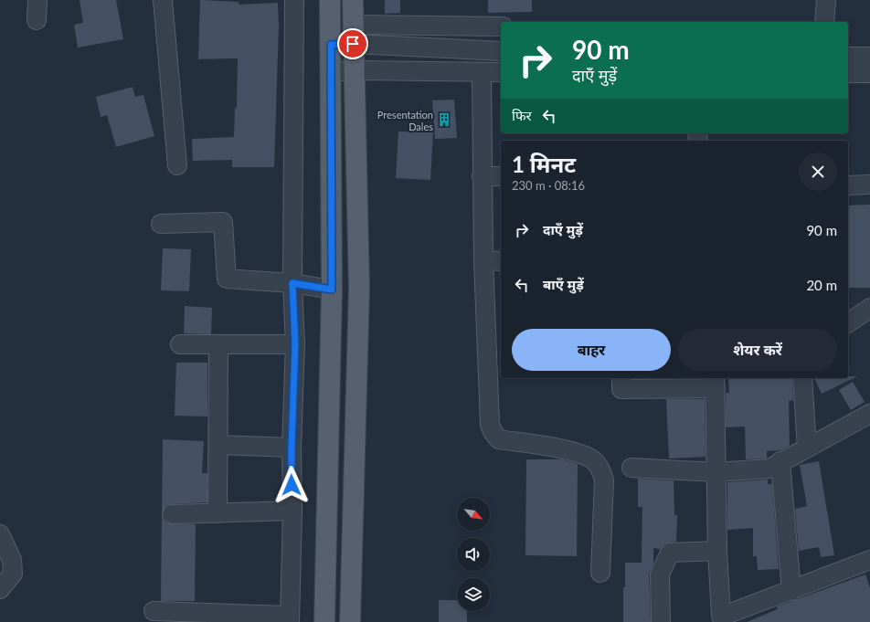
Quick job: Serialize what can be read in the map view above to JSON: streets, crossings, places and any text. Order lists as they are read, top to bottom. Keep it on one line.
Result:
{"places":{"building":["Presentation Dales"]},"north":"bottom right","page":{"turn":["90 m","दाएँ मुड़ें"],"then":"फिर","heading":["1 मिनट","230 m · 08:16"],"list":[{"name":"दाएँ मुड़ें","value":"90 m"},{"name":"बाएँ मुड़ें","value":"20 m"}],"buttons":["बाहर","शेयर करें"]}}
